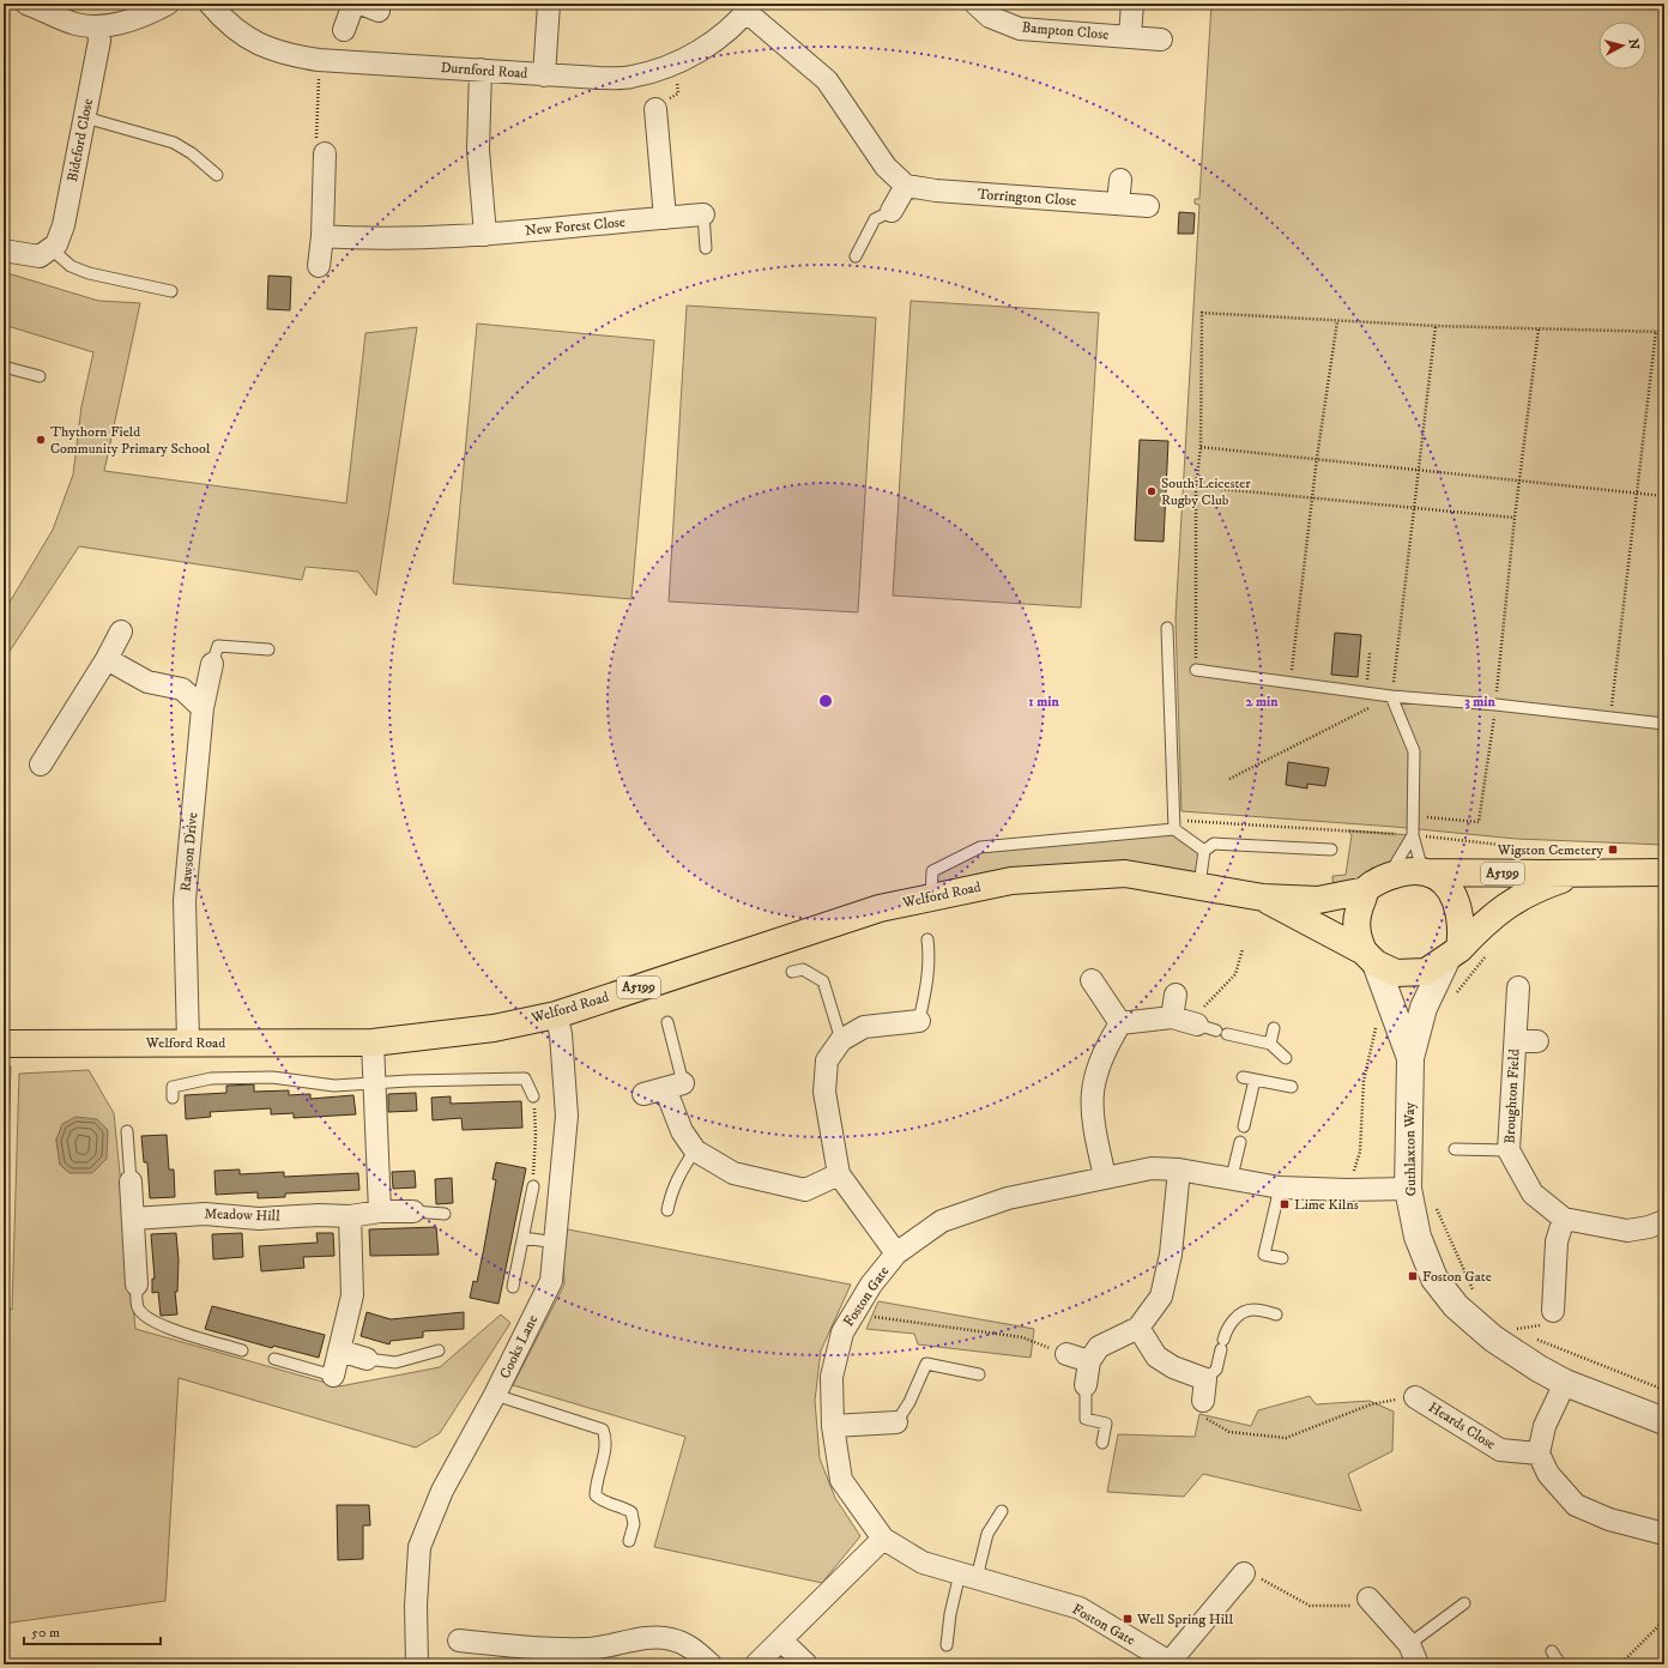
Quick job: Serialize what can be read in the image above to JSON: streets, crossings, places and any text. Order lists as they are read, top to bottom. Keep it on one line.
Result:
{"streets":{"main road":["A5199","Welford Road"],"street":["Bampton Close","Durnford Road","Bideford Close","Torrington Close","New Forest Close","Rawson Drive","Broughton Field","Guthlaxton Way","Meadow Hill","Foston Gate","Cooks Lane","Heards Close"]},"crossings":[["Rawson Drive","Welford Road"],["A5199","Welford Road"],["A5199","Guthlaxton Way"],["Welford Road","Guthlaxton Way"],["Welford Road","Cooks Lane"],["Guthlaxton Way","Foston Gate"]],"places":{"other":["Thythorn Field Community Primary School","South Leicester Rugby Club"],"transit":["Wigston Cemetery","Lime Kilns","Foston Gate","Well Spring Hill"]},"scale_bar":"50 m","north":"right","rings":["1 min","2 min","3 min"]}
